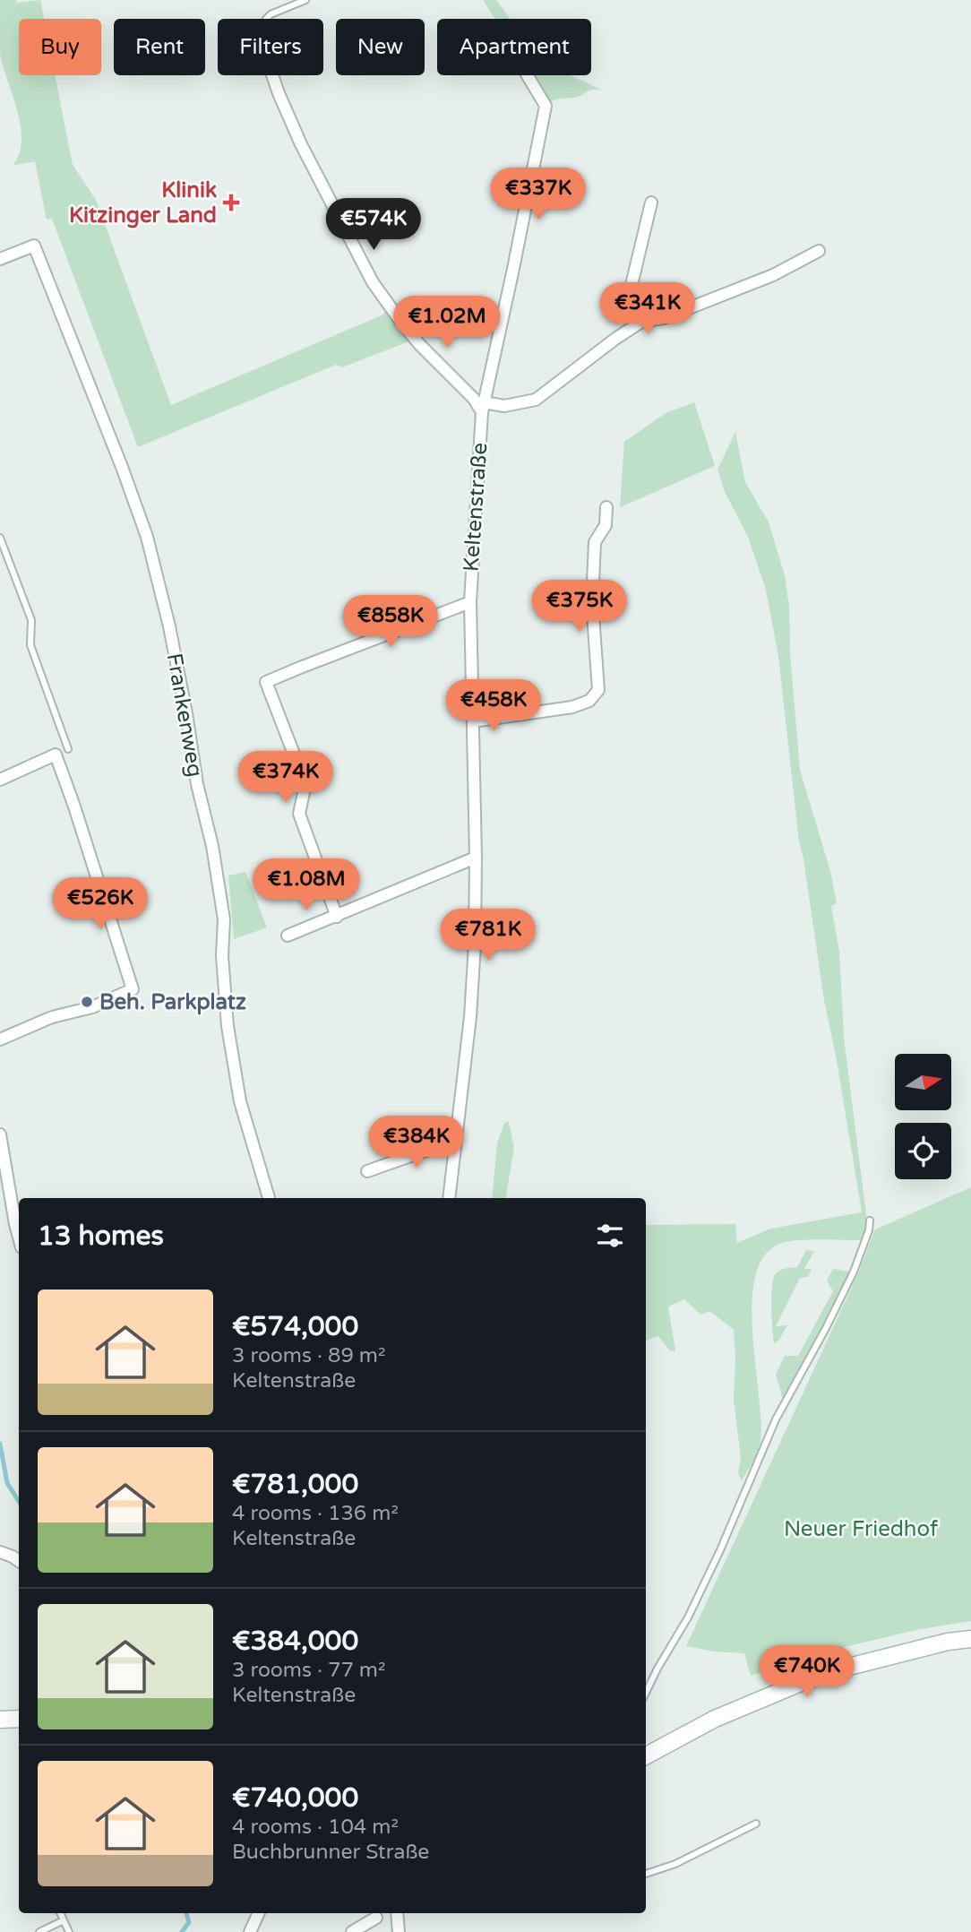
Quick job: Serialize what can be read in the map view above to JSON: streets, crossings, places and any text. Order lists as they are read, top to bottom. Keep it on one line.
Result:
{"streets":{"street":["Keltenstraße","Frankenweg"]},"parks":["Neuer Friedhof"],"places":{"health":["Klinik Kitzinger Land"],"other":["Beh. Parkplatz"]},"north":"right","page":{"chip":["Buy","Rent","Filters","New","Apartment"],"price":["€337K","€574K","€341K","€1.02M","€375K","€858K","€458K","€374K","€1.08M","€526K","€781K","€384K","€740K"],"heading":"13 homes","list":[{"name":"€574,000","note":"3 rooms · 89 m² · Keltenstraße"},{"name":"€781,000","note":"4 rooms · 136 m² · Keltenstraße"},{"name":"€384,000","note":"3 rooms · 77 m² · Keltenstraße"},{"name":"€740,000","note":"4 rooms · 104 m² · Buchbrunner Straße"}]}}
